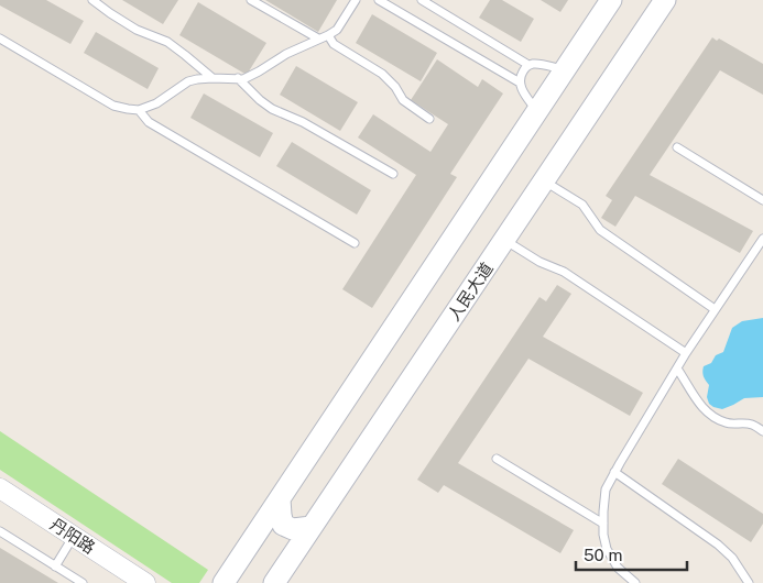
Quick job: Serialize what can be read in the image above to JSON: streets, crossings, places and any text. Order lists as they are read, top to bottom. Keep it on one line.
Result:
{"streets":{"main road":["人民大道"],"street":["丹阳路"]},"scale_bar":"50 m"}
